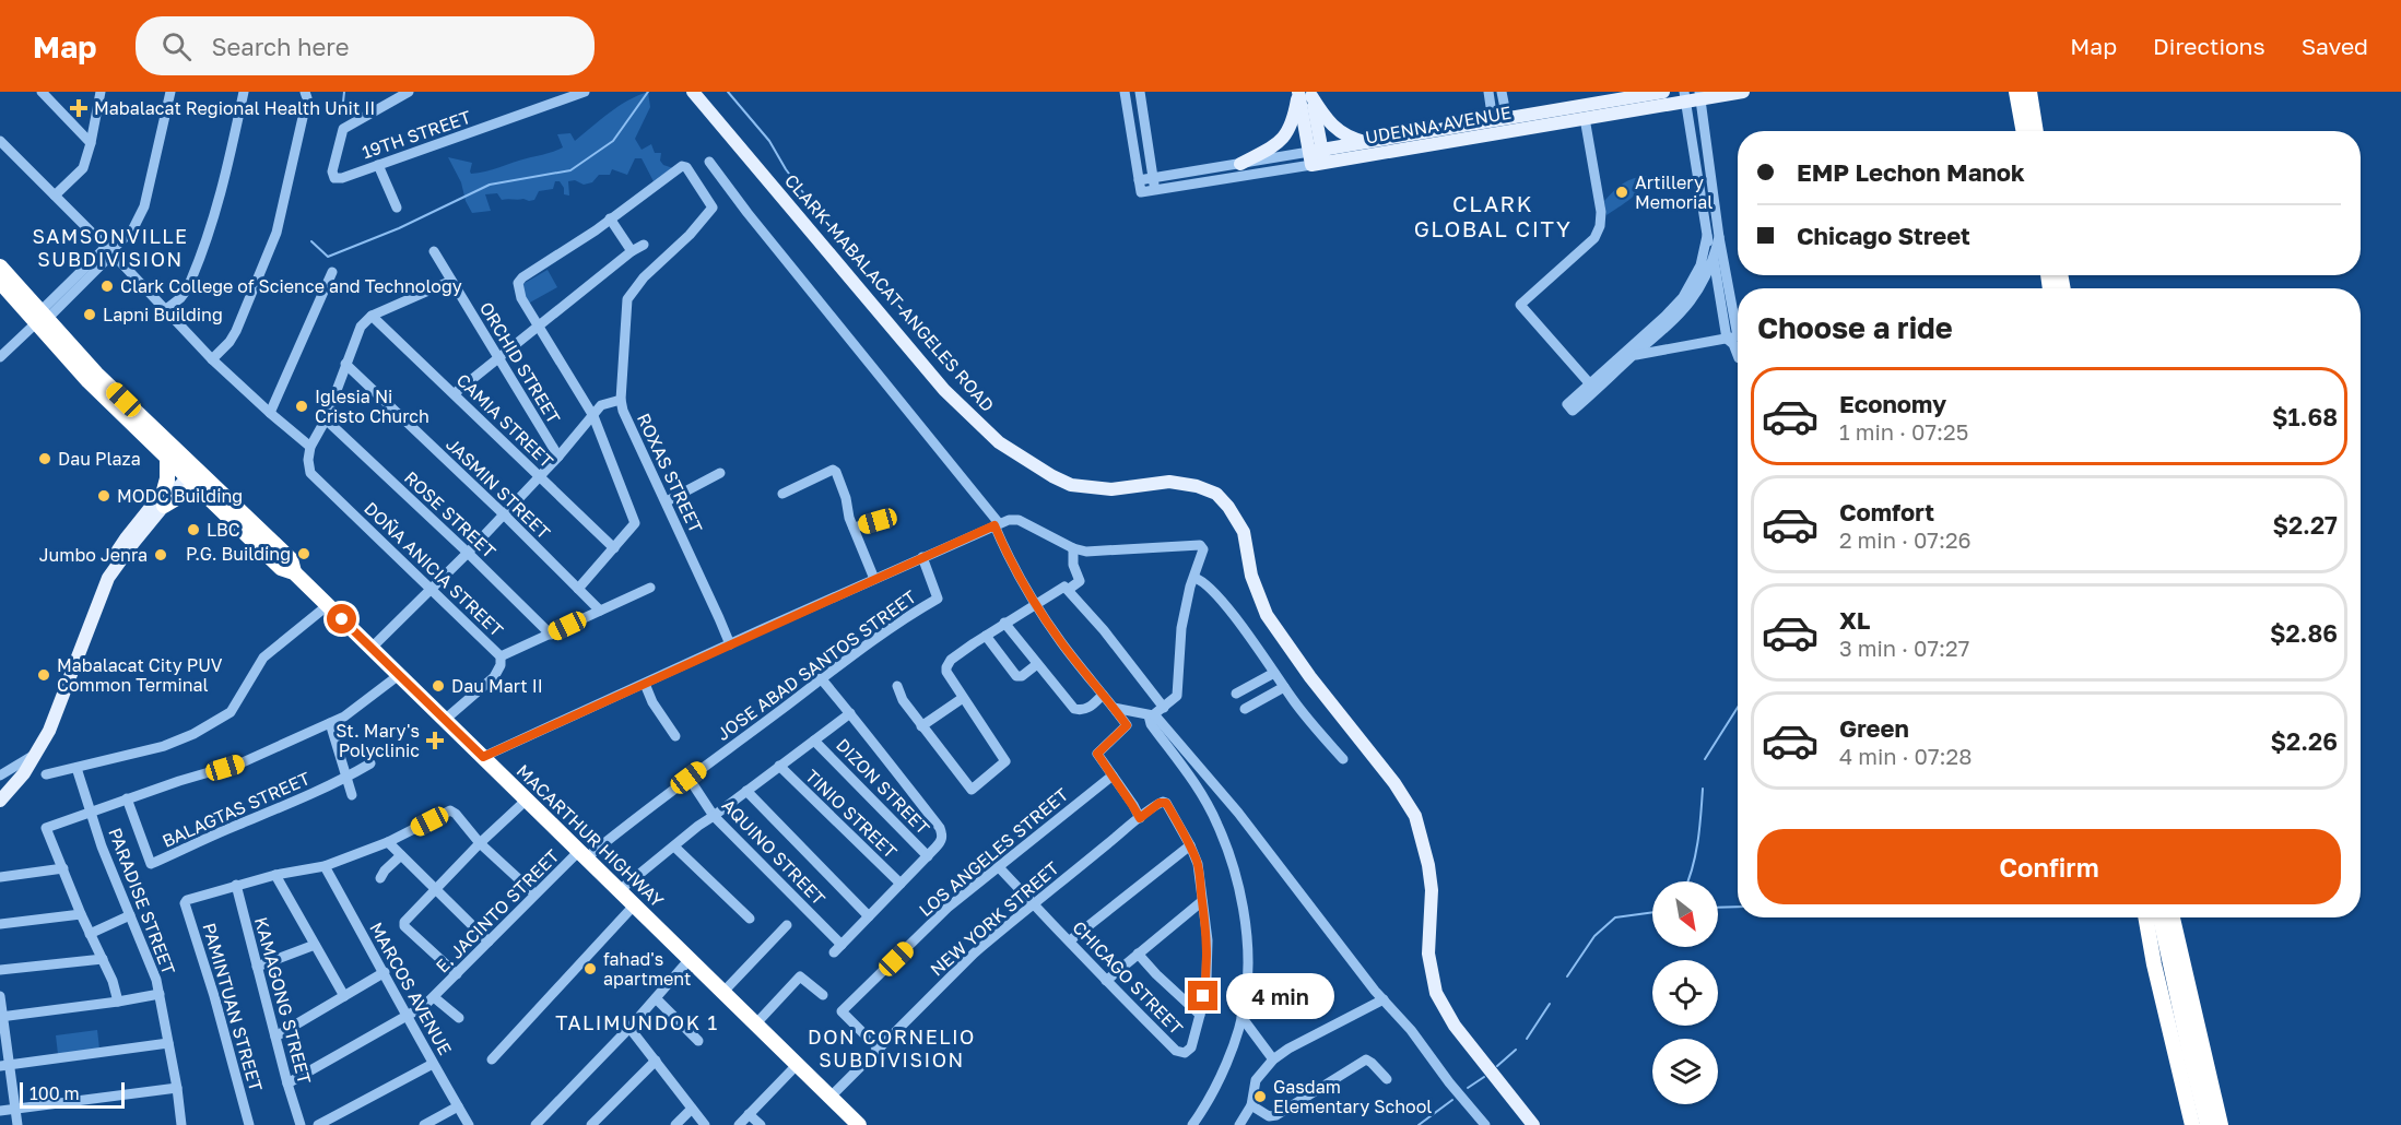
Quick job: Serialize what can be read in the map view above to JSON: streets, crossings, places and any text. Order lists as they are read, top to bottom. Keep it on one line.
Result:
{"streets":{"highway":["MACARTHUR HIGHWAY"],"main road":["UDENNA AVENUE","CLARK-MABALACAT-ANGELES ROAD"],"street":["19TH STREET","ORCHID STREET","CAMIA STREET","ROXAS STREET","JASMIN STREET","ROSE STREET","DOÑA ANICIA STREET","JOSE ABAD SANTOS STREET","DIZON STREET","BALAGTAS STREET","TINIO STREET","AQUINO STREET","LOS ANGELES STREET","PARADISE STREET","E. JACINTO STREET","NEW YORK STREET","CHICAGO STREET","MARCOS AVENUE","KAMAGONG STREET","PAMINTUAN STREET"]},"crossings":[["DOÑA ANICIA STREET","MACARTHUR HIGHWAY"],["JOSE ABAD SANTOS STREET","MACARTHUR HIGHWAY"],["JOSE ABAD SANTOS STREET","AQUINO STREET"],["JOSE ABAD SANTOS STREET","E. JACINTO STREET"],["MACARTHUR HIGHWAY","E. JACINTO STREET"],["MACARTHUR HIGHWAY","NEW YORK STREET"],["LOS ANGELES STREET","NEW YORK STREET"],["LOS ANGELES STREET","CHICAGO STREET"],["E. JACINTO STREET","MARCOS AVENUE"],["E. JACINTO STREET","KAMAGONG STREET"],["NEW YORK STREET","CHICAGO STREET"],["KAMAGONG STREET","PAMINTUAN STREET"]],"districts":["CLARK GLOBAL CITY","SAMSONVILLE SUBDIVISION","TALIMUNDOK 1","DON CORNELIO SUBDIVISION"],"places":{"health":["Mabalacat Regional Health Unit II","St. Mary's Polyclinic"],"other":["Artillery Memorial","Clark College of Science and Technology","Lapni Building","Iglesia Ni Cristo Church","Dau Plaza","MODC Building","LBC","P.G. Building","Jumbo Jenra","Mabalacat City PUV Common Terminal","Dau Mart II","fahad's apartment","Gasdam Elementary School"]},"scale_bar":"100 m","north":"bottom right","page":{"header":"Map","search":"Search here","nav":["Map","Directions","Saved"],"banner":["EMP Lechon Manok","Chicago Street"],"heading":"Choose a ride","list":[{"name":"Economy","note":"1 min · 07:25","value":"$1.68"},{"name":"Comfort","note":"2 min · 07:26","value":"$2.27"},{"name":"XL","note":"3 min · 07:27","value":"$2.86"},{"name":"Green","note":"4 min · 07:28","value":"$2.26"}],"buttons":"Confirm","bubble":"4 min","scale":"100 m"}}
